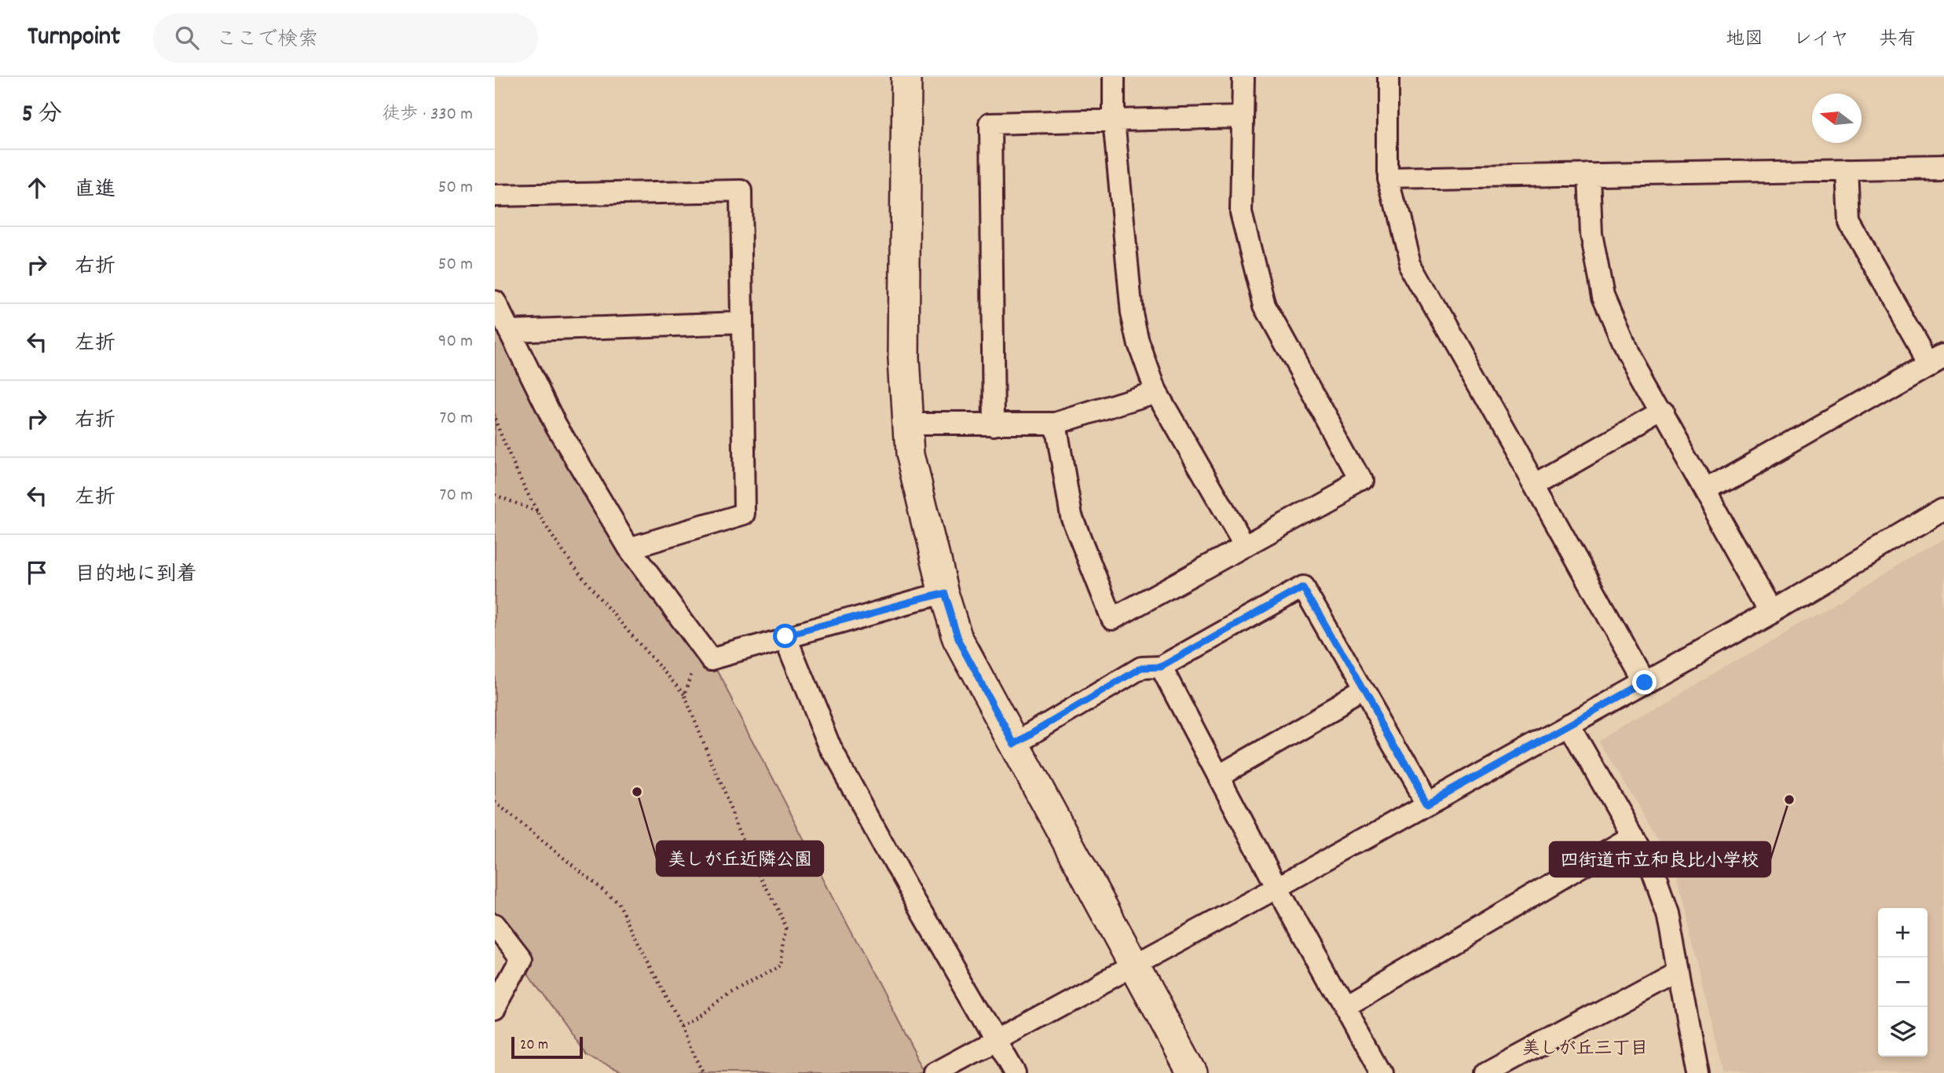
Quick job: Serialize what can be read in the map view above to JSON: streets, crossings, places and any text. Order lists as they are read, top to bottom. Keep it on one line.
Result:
{"districts":["美しが丘三丁目"],"places":["美しが丘近隣公園","四街道市立和良比小学校"],"scale_bar":"20 m","north":"left","page":{"header":"Turnpoint","search":"ここで検索","nav":["地図","レイヤ","共有"],"heading":["5 分","徒歩 · 330 m"],"list":[["直進","50 m"],["右折","50 m"],["左折","90 m"],["右折","70 m"],["左折","70 m"],"目的地に到着"],"map_buttons":["+","−"],"scale":"20 m"}}
